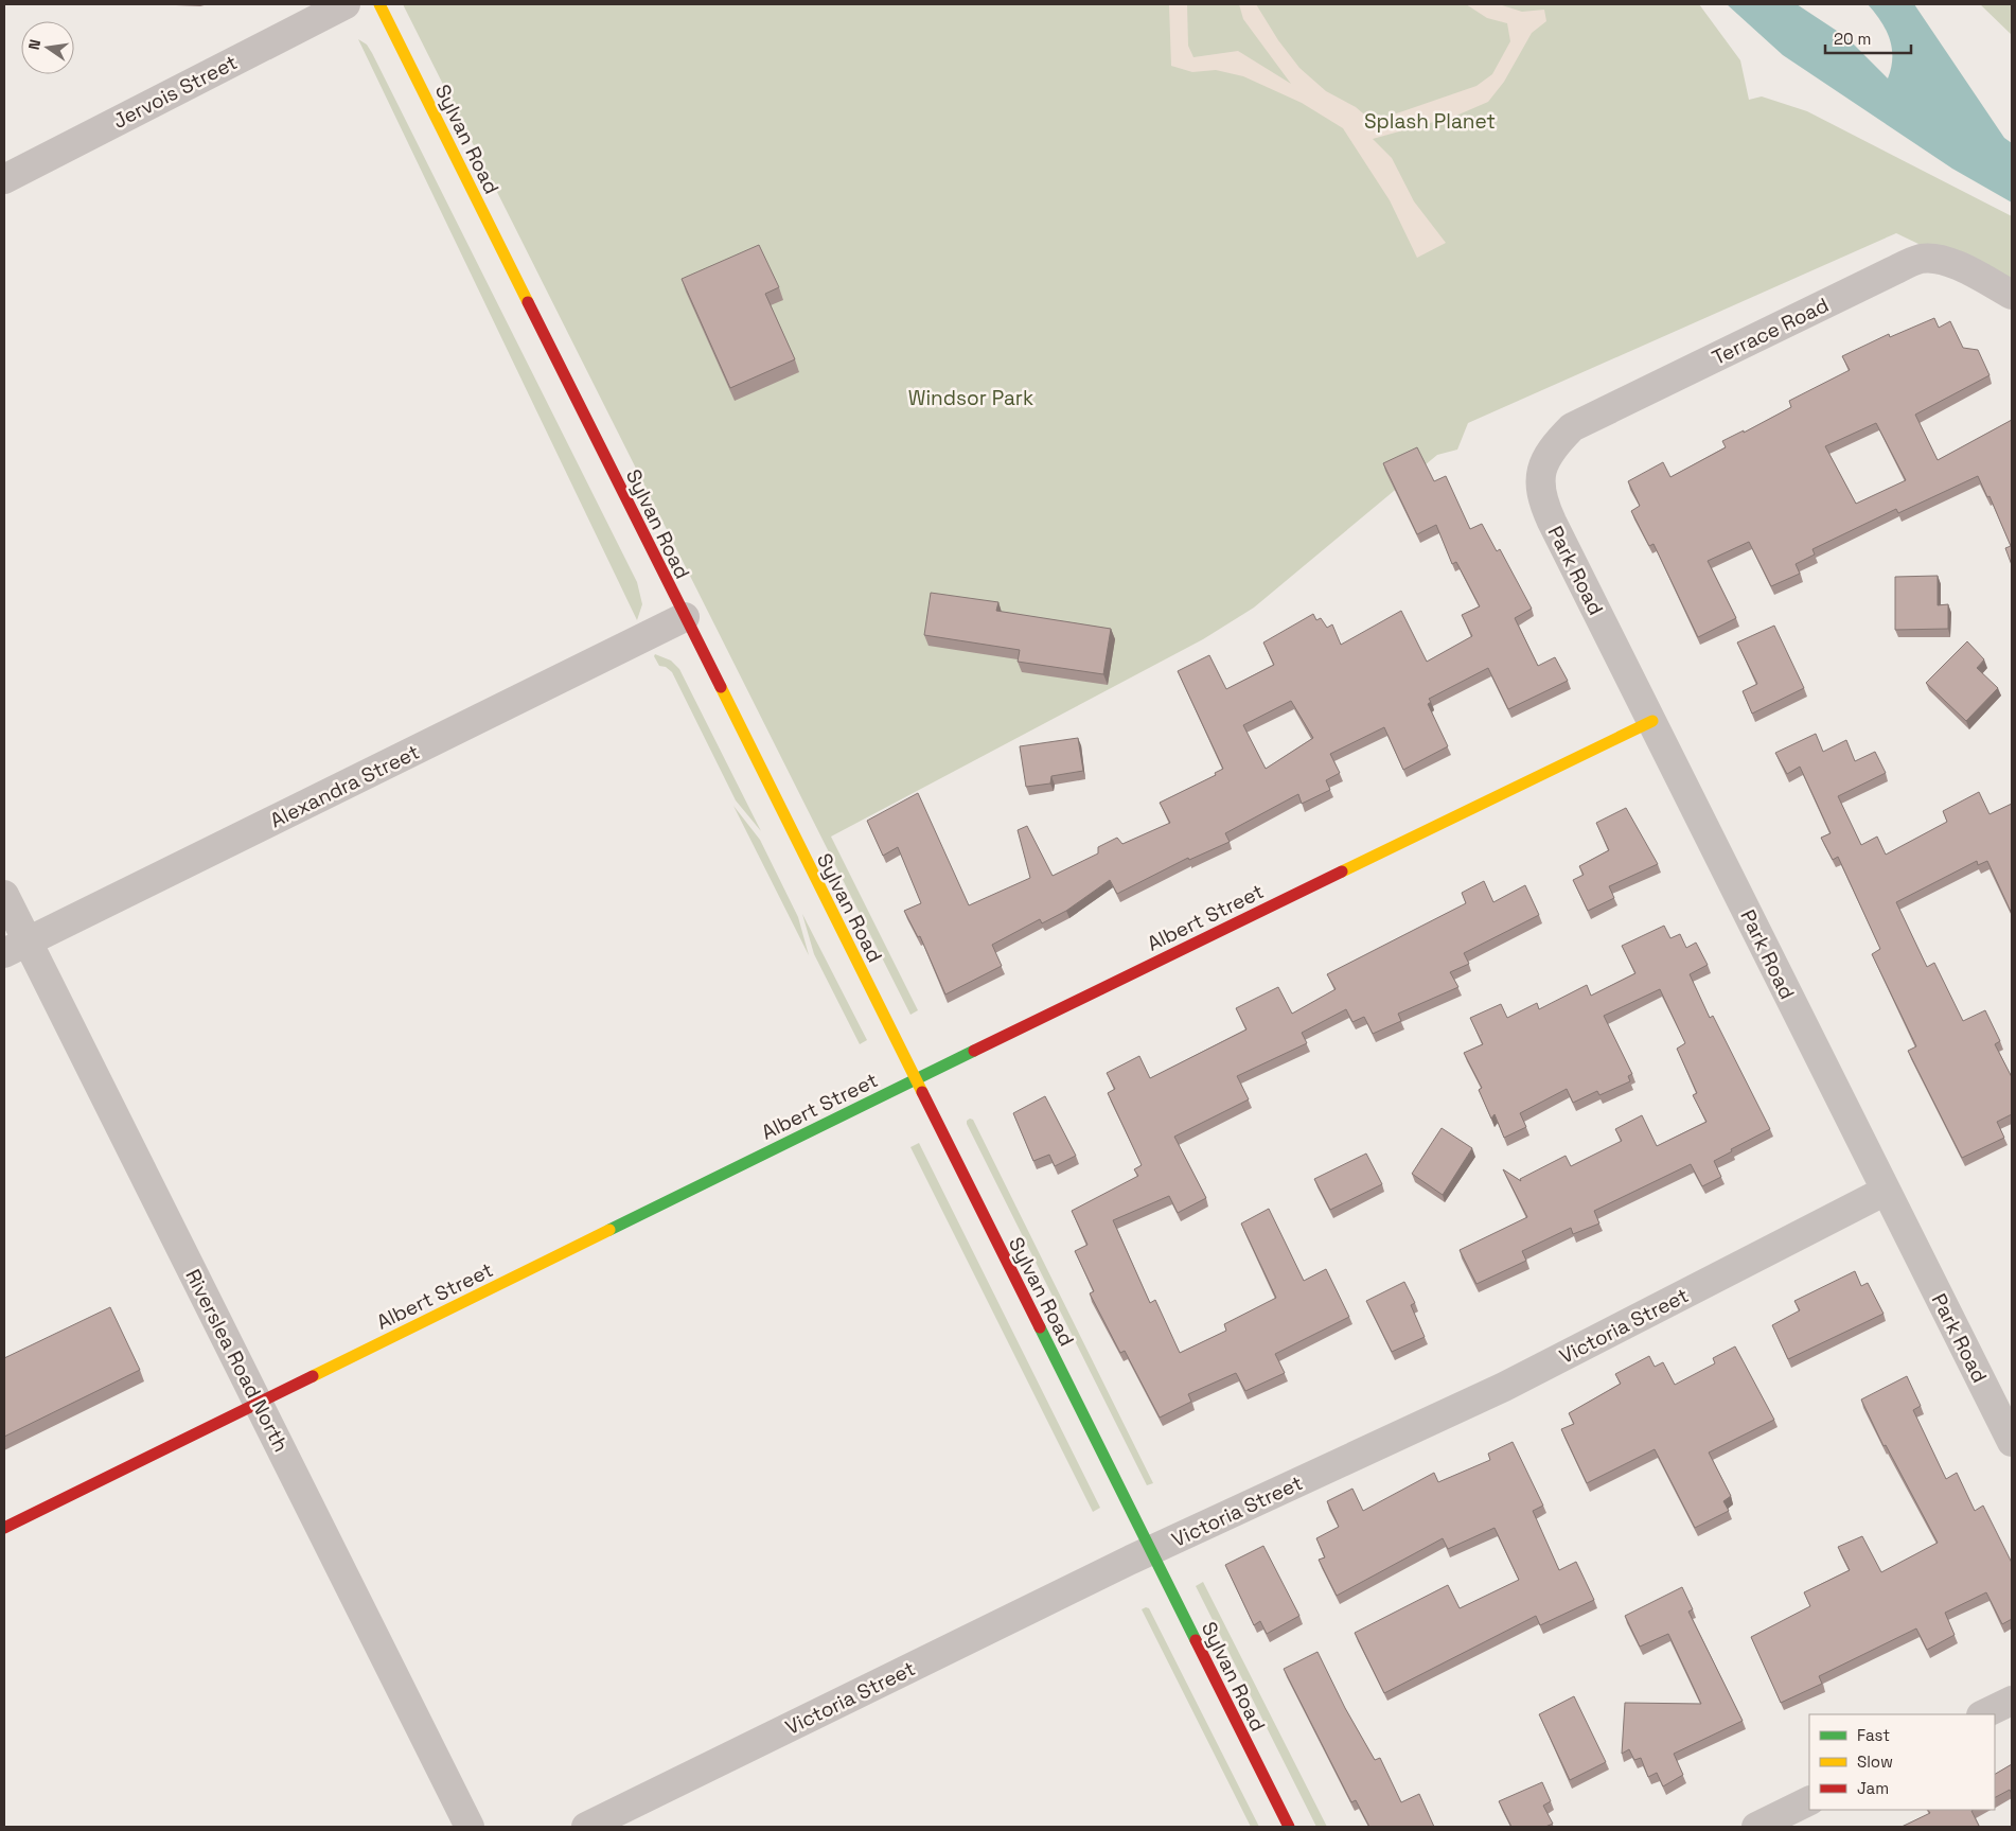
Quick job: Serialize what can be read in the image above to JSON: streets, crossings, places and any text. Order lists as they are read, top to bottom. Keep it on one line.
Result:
{"streets":{"street":["Jervois Street","Sylvan Road","Terrace Road","Park Road","Alexandra Street","Albert Street","Victoria Street","Riverslea Road North"]},"crossings":[["Sylvan Road","Alexandra Street"],["Sylvan Road","Albert Street"],["Sylvan Road","Victoria Street"],["Terrace Road","Park Road"],["Park Road","Albert Street"],["Park Road","Victoria Street"],["Alexandra Street","Riverslea Road North"],["Albert Street","Riverslea Road North"]],"parks":["Splash Planet","Windsor Park"],"legend":["Fast","Slow","Jam"],"scale_bar":"20 m","north":"left"}
